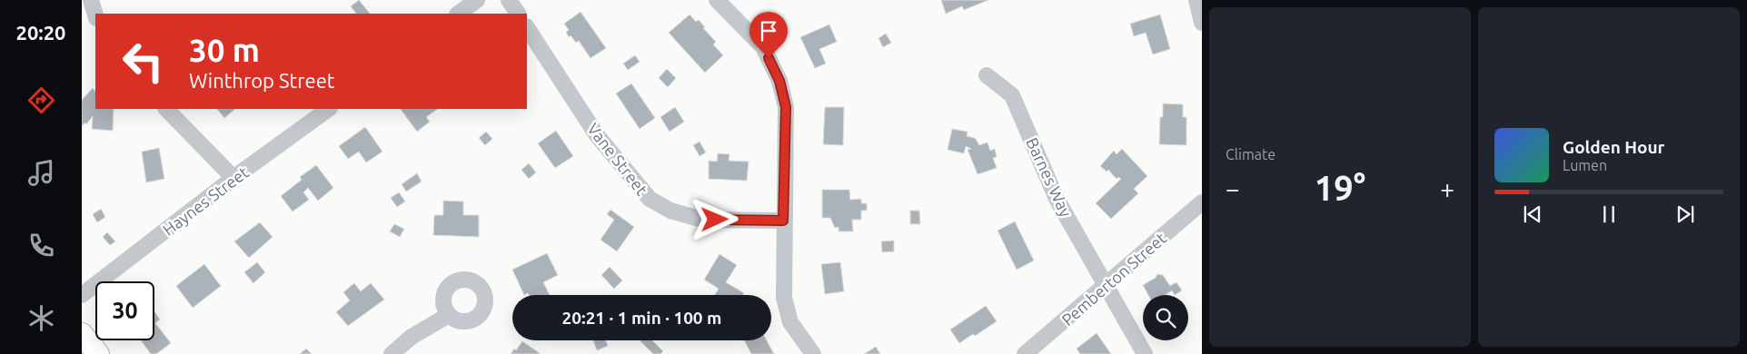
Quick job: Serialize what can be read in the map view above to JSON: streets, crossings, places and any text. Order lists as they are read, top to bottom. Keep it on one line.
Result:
{"streets":{"street":["Vane Street","Barnes Way","Haynes Street","Pemberton Street"]},"crossings":[["Barnes Way","Pemberton Street"]],"page":{"tabs":"20:20","tile":"Climate","turn":["30 m","Winthrop Street"],"song":["Golden Hour","Lumen"],"heat":["−","19°","+"],"limit":"30","trip":"20:21 · 1 min · 100 m"}}
